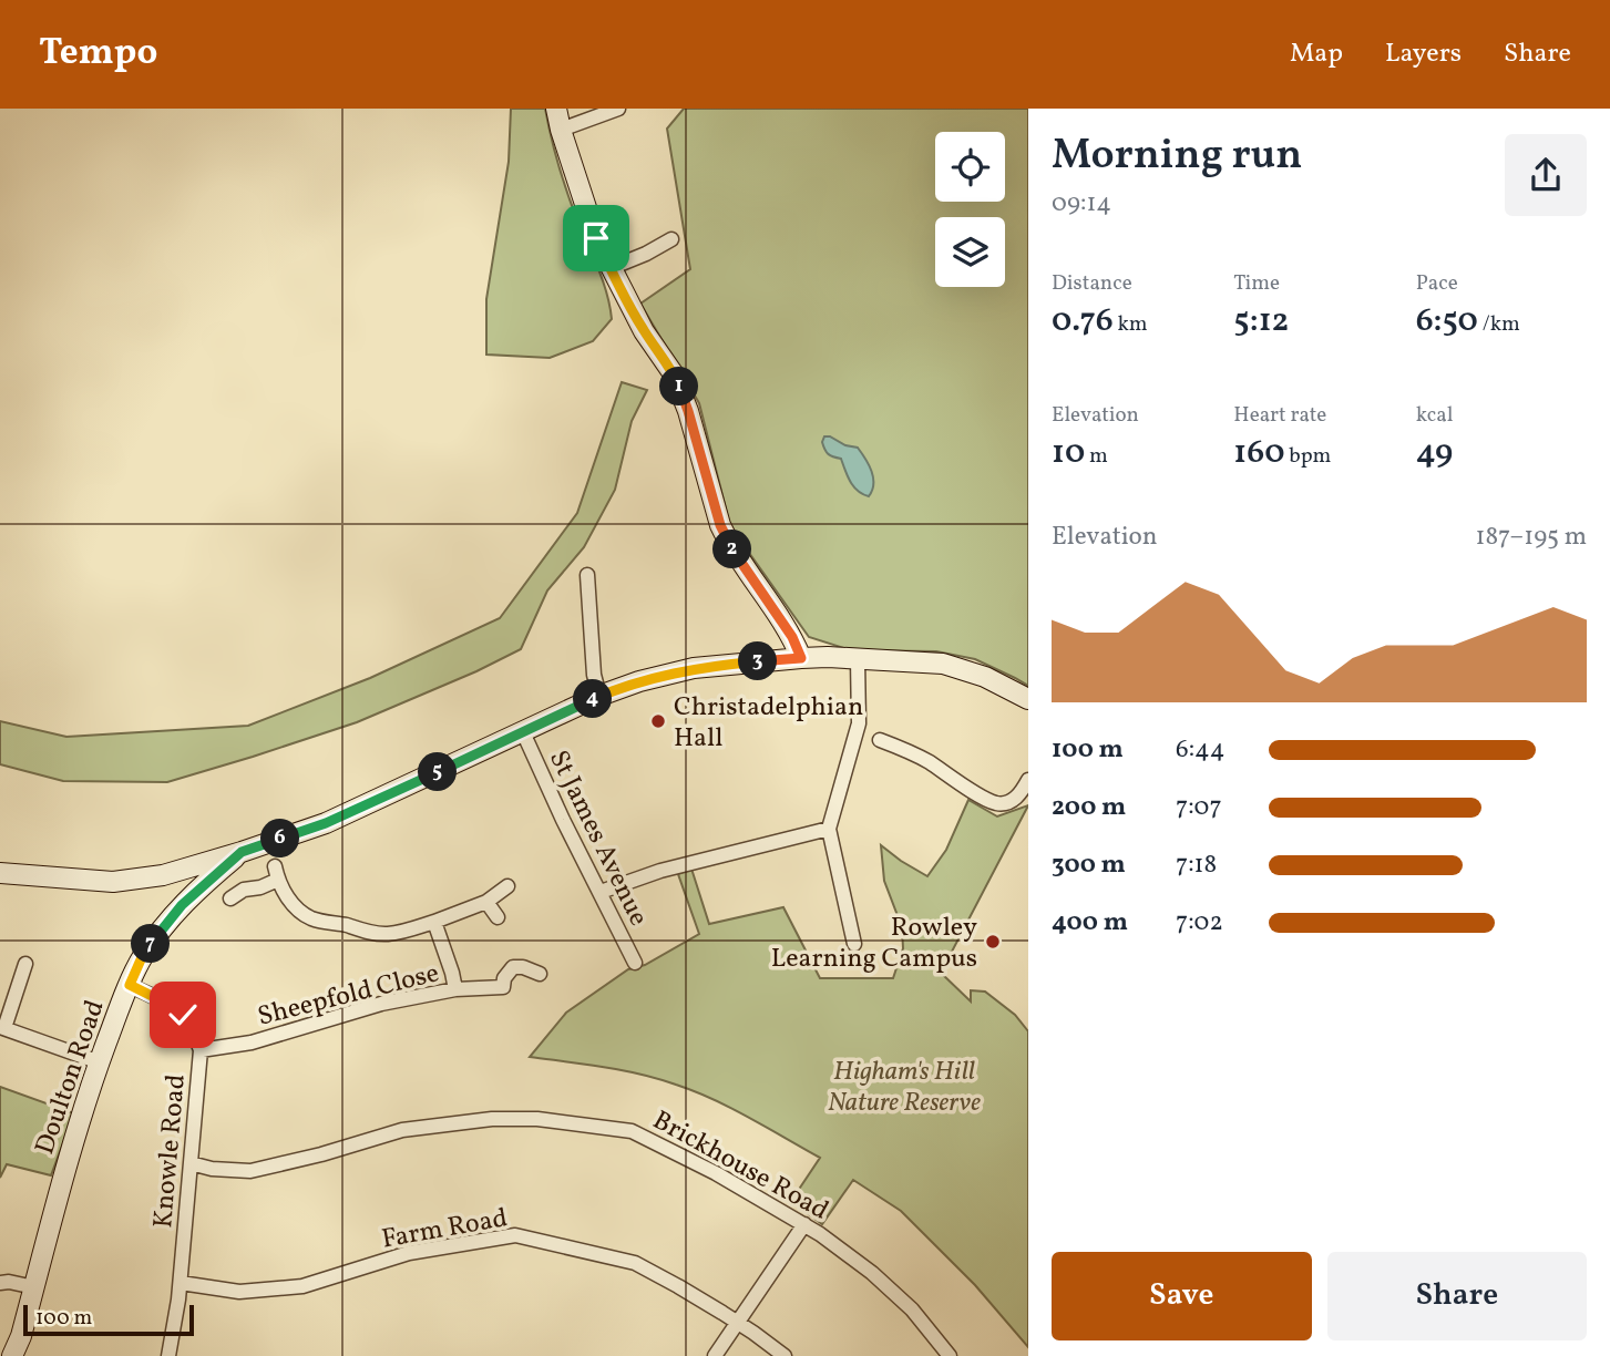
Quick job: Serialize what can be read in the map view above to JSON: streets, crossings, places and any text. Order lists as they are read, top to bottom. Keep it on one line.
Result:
{"streets":{"street":["St James Avenue","Sheepfold Close","Doulton Road","Knowle Road","Brickhouse Road","Farm Road"]},"crossings":[["Sheepfold Close","Knowle Road"],["Doulton Road","Knowle Road"],["Knowle Road","Brickhouse Road"],["Knowle Road","Farm Road"]],"parks":["Higham's Hill Nature Reserve"],"places":["Christadelphian Hall","Rowley Learning Campus"],"scale_bar":"100 m","page":{"header":"Tempo","nav":["Map","Layers","Share"],"heading":["Morning run","09:14"],"stats":[["Distance","0.76 km"],["Time","5:12"],["Pace","6:50 /km"],["Elevation","10 m"],["Heart rate","160 bpm"],["kcal","49"]],"pins":["1","2","3","4","5","6","7"],"chart":["Elevation","187–195 m"],"list":[{"name":"100 m","note":"6:44"},{"name":"200 m","note":"7:07"},{"name":"300 m","note":"7:18"},{"name":"400 m","note":"7:02"}],"buttons":["Save","Share"],"scale":"100 m"}}
